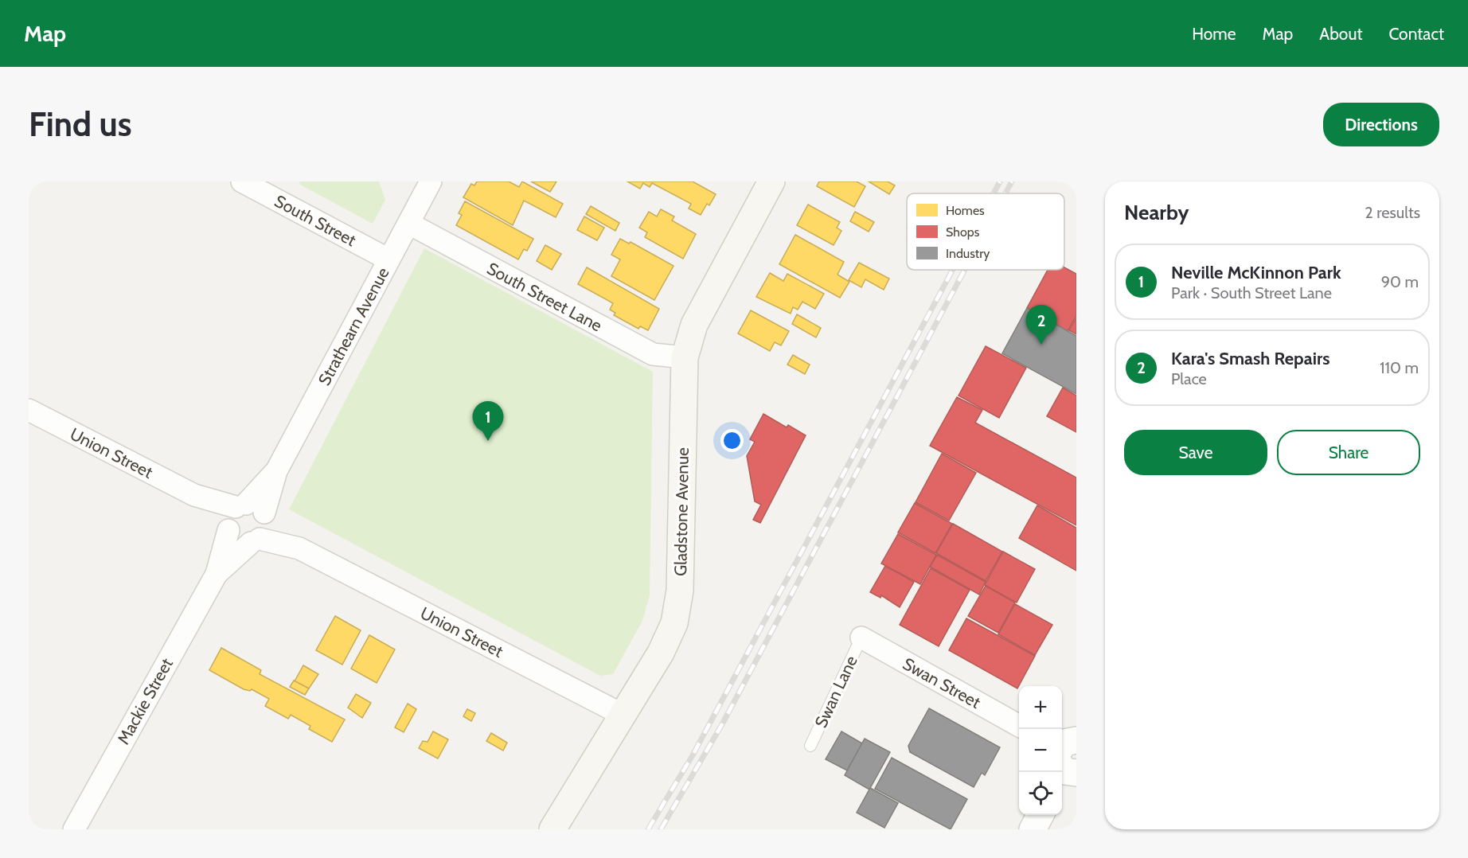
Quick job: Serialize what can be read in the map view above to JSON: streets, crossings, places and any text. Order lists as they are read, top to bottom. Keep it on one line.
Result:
{"streets":{"main road":["Gladstone Avenue"],"street":["South Street","South Street Lane","Strathearn Avenue","Union Street","Swan Street","Mackie Street"],"lane":["Swan Lane"]},"crossings":[["South Street","Strathearn Avenue"],["South Street Lane","Strathearn Avenue"],["South Street Lane","Gladstone Avenue"],["Strathearn Avenue","Union Street"],["Union Street","Gladstone Avenue"],["Swan Street","Swan Lane"]],"legend":["Homes","Shops","Industry"],"page":{"header":"Map","nav":["Home","Map","About","Contact"],"buttons":["Directions",["Save","Share"]],"title":"Find us","heading":["Nearby","2 results"],"list":[{"mark":"1","name":"Neville McKinnon Park","note":"Park · South Street Lane","value":"90 m"},{"mark":"2","name":"Kara's Smash Repairs","note":"Place","value":"110 m"}],"pins":["2","1"],"map_buttons":["+","−"]}}
